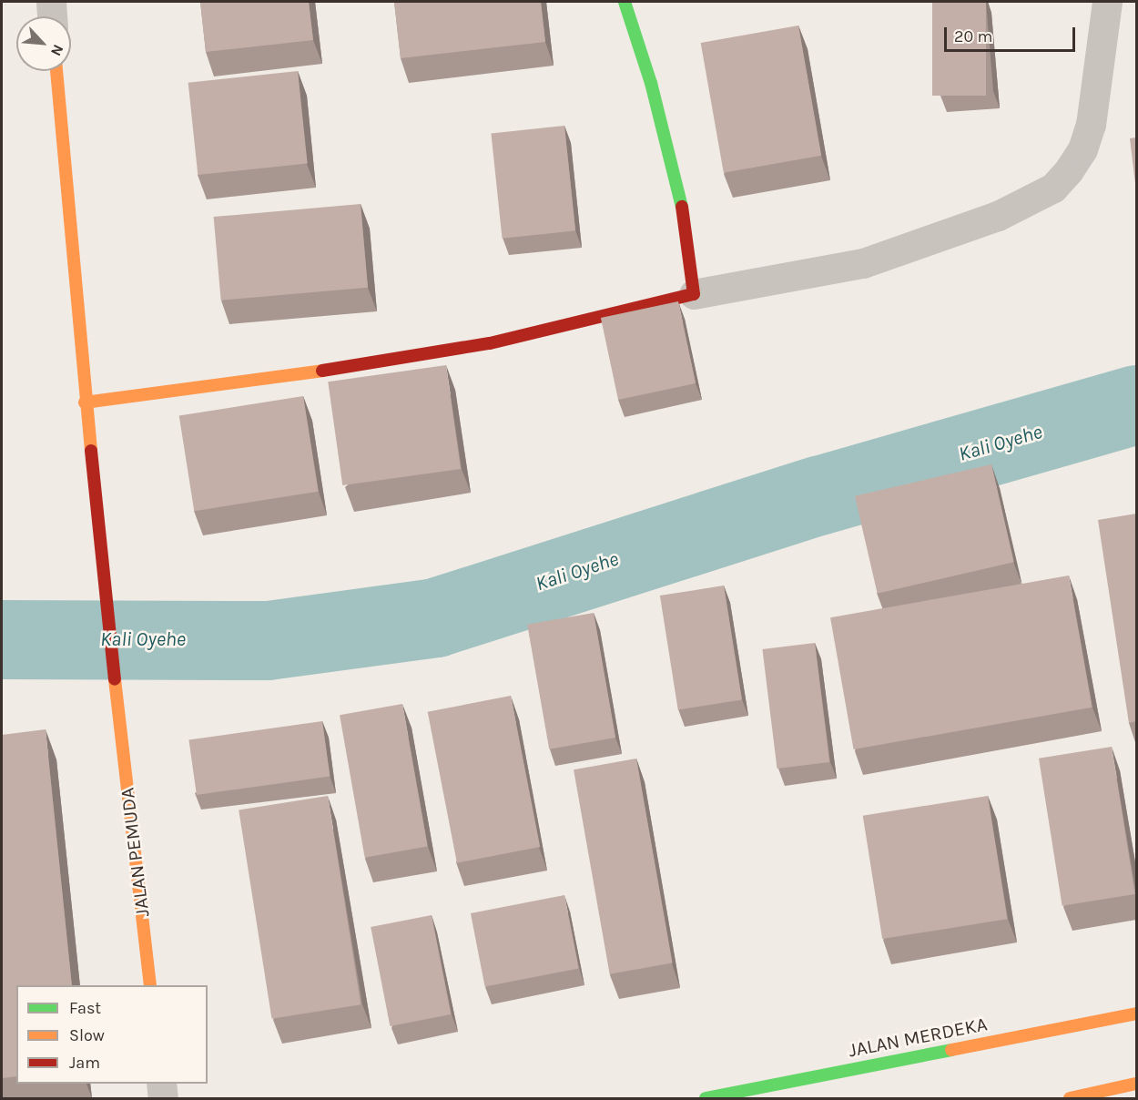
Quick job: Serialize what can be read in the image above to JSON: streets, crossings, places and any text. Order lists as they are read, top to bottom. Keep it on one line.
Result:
{"streets":{"street":["JALAN PEMUDA","JALAN MERDEKA"]},"water":["Kali Oyehe"],"legend":["Fast","Slow","Jam"],"scale_bar":"20 m","north":"bottom right"}
